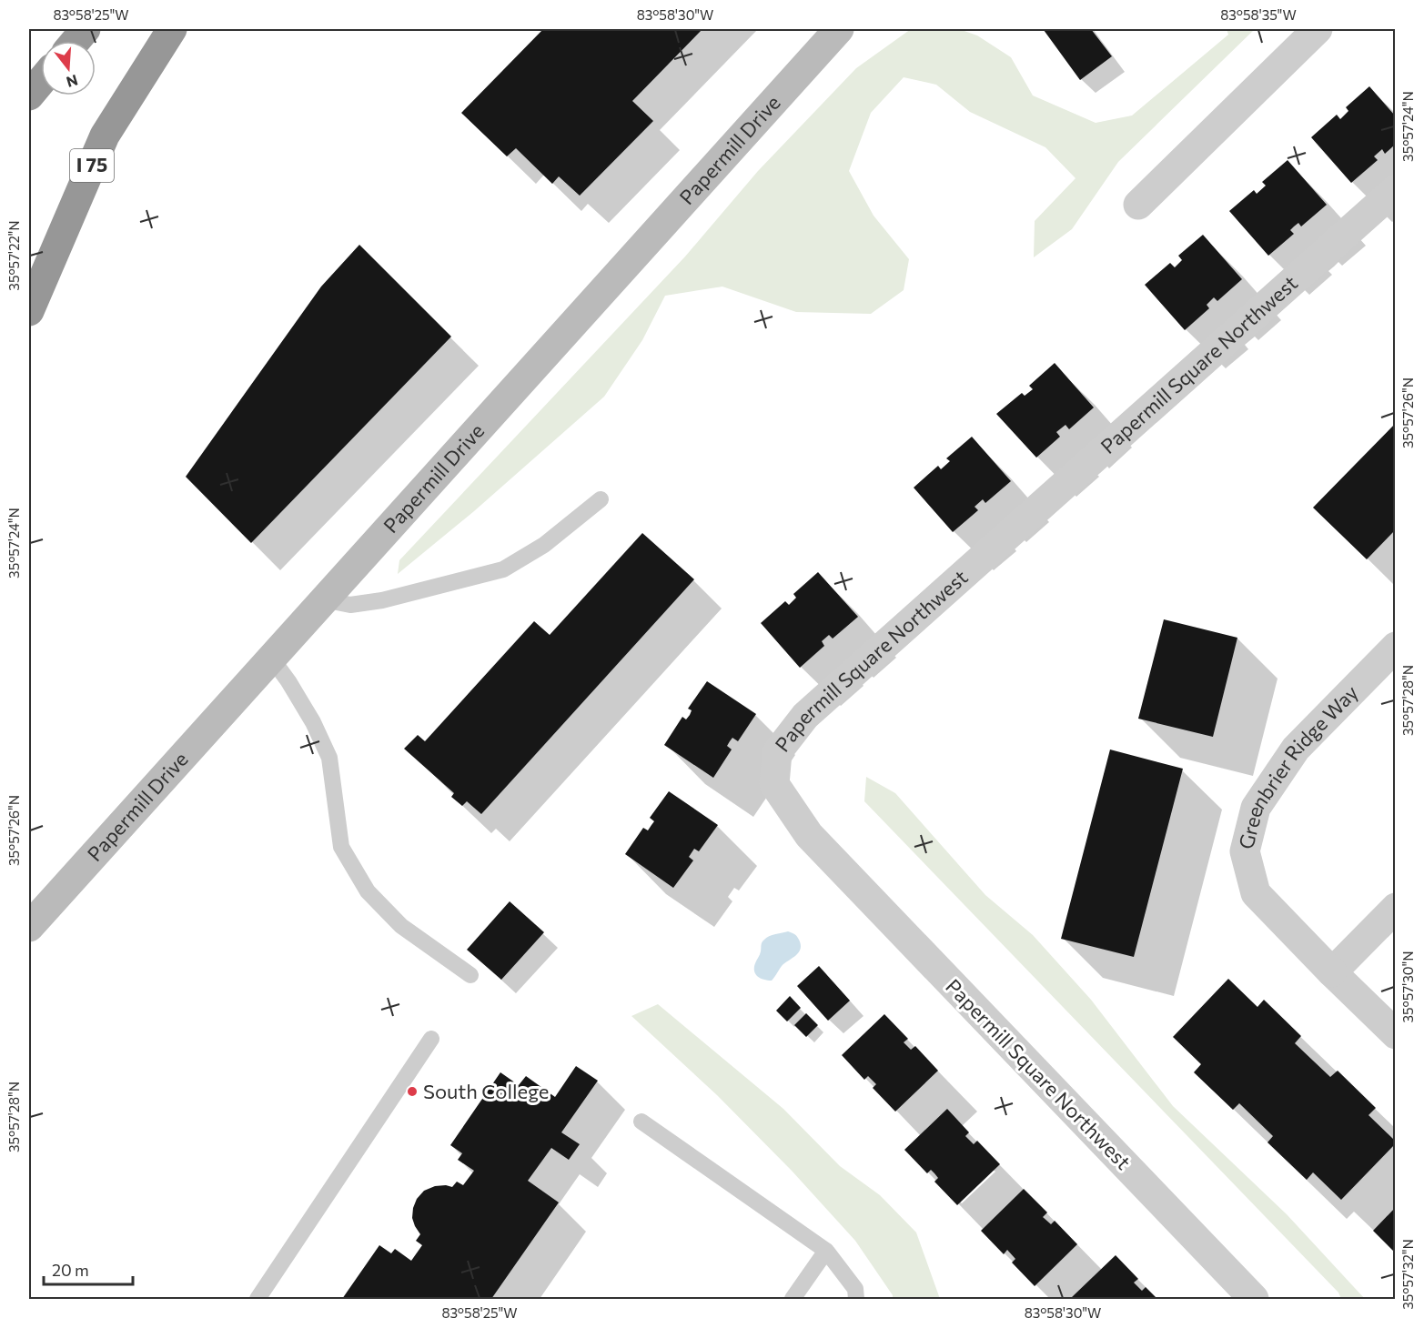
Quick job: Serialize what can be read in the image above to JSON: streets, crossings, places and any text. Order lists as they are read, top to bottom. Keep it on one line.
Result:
{"streets":{"highway":["I 75"],"main road":["Papermill Drive"],"street":["Papermill Square Northwest","Greenbrier Ridge Way"]},"places":["South College"],"scale_bar":"20 m","north":"bottom","coordinates":["83°58'25\"W","83°58'30\"W","83°58'35\"W","35°57'24\"N","35°57'22\"N","35°57'26\"N","35°57'28\"N","35°57'30\"N","35°57'32\"N"]}
